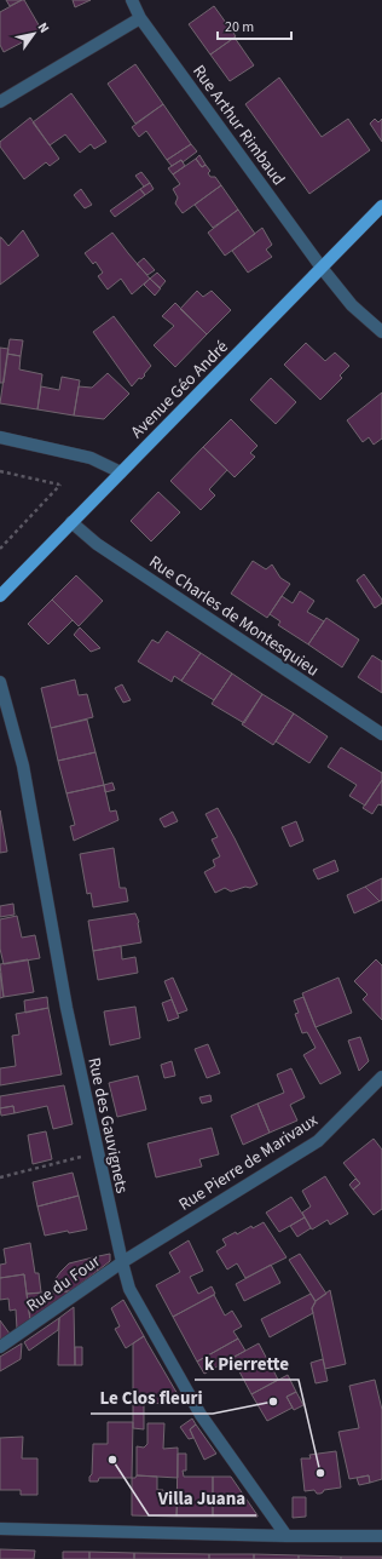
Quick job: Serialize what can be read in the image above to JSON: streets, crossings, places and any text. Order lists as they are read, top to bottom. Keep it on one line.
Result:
{"streets":{"main road":["Avenue Géo André"],"street":["Rue Arthur Rimbaud","Rue Charles de Montesquieu","Rue des Gauvignets","Rue Pierre de Marivaux","Rue du Four"]},"crossings":[["Rue Arthur Rimbaud","Avenue Géo André"],["Avenue Géo André","Rue Charles de Montesquieu"],["Rue des Gauvignets","Rue Pierre de Marivaux"],["Rue des Gauvignets","Rue du Four"],["Rue Pierre de Marivaux","Rue du Four"]],"places":["Le Clos fleuri","Villa Juana","k Pierrette"],"scale_bar":"20 m","north":"top right"}
